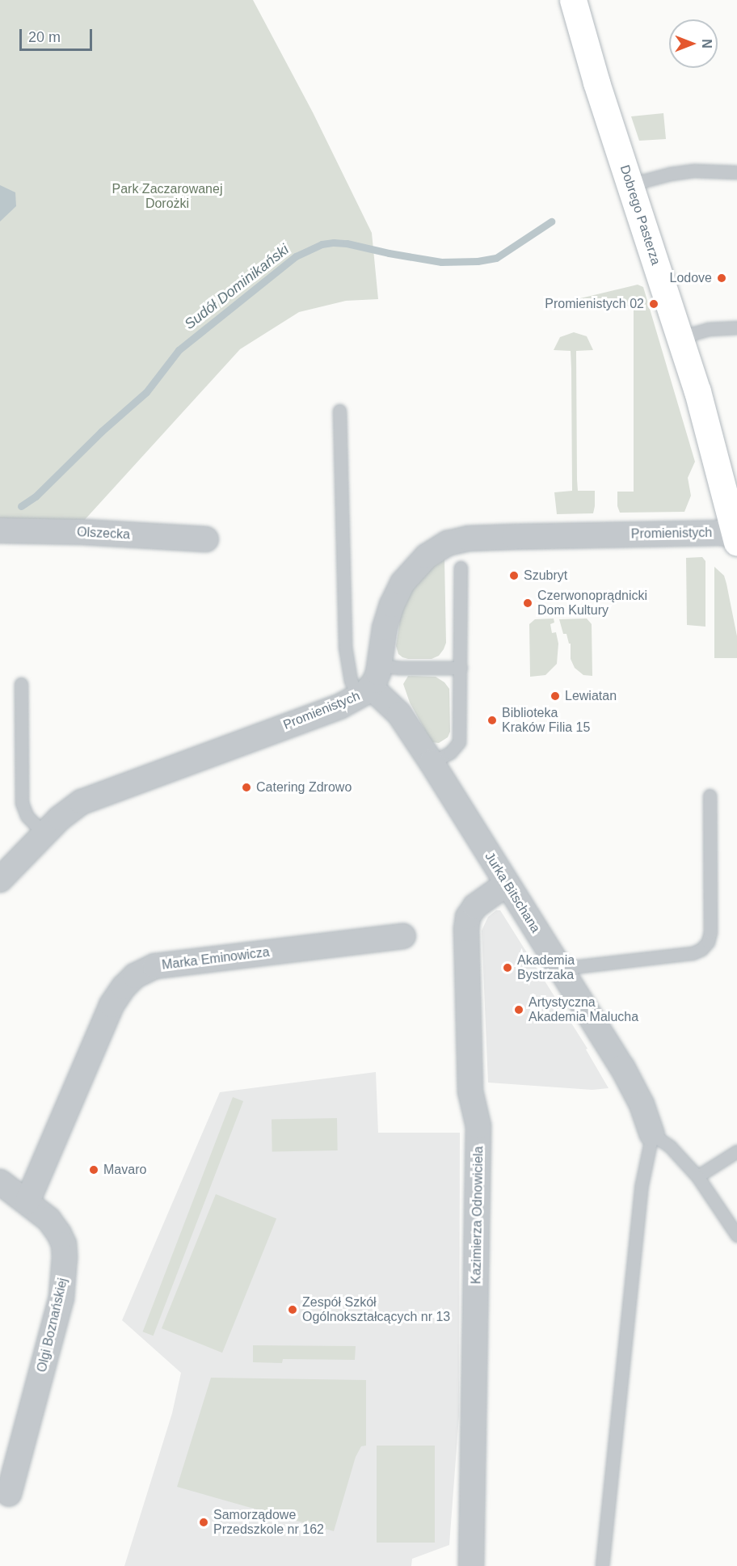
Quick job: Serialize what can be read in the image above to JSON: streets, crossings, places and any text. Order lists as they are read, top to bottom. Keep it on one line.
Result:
{"streets":{"street":["Dobrego Pasterza","Olszecka","Promienistych","Jurka Bitschana","Marka Eminowicza","Kazimierza Odnowiciela","Olgi Boznańskiej"]},"crossings":[["Dobrego Pasterza","Promienistych"],["Promienistych","Jurka Bitschana"],["Jurka Bitschana","Kazimierza Odnowiciela"],["Marka Eminowicza","Olgi Boznańskiej"]],"water":["Sudół Dominikański"],"parks":["Park Zaczarowanej Dorożki"],"places":["Lodove","Promienistych 02","Szubryt","Czerwonoprądnicki Dom Kultury","Lewiatan","Biblioteka Kraków Filia 15","Catering Zdrowo","Akademia Bystrzaka","Artystyczna Akademia Malucha","Mavaro","Zespół Szkół Ogólnokształcących nr 13","Samorządowe Przedszkole nr 162"],"scale_bar":"20 m","north":"right"}
